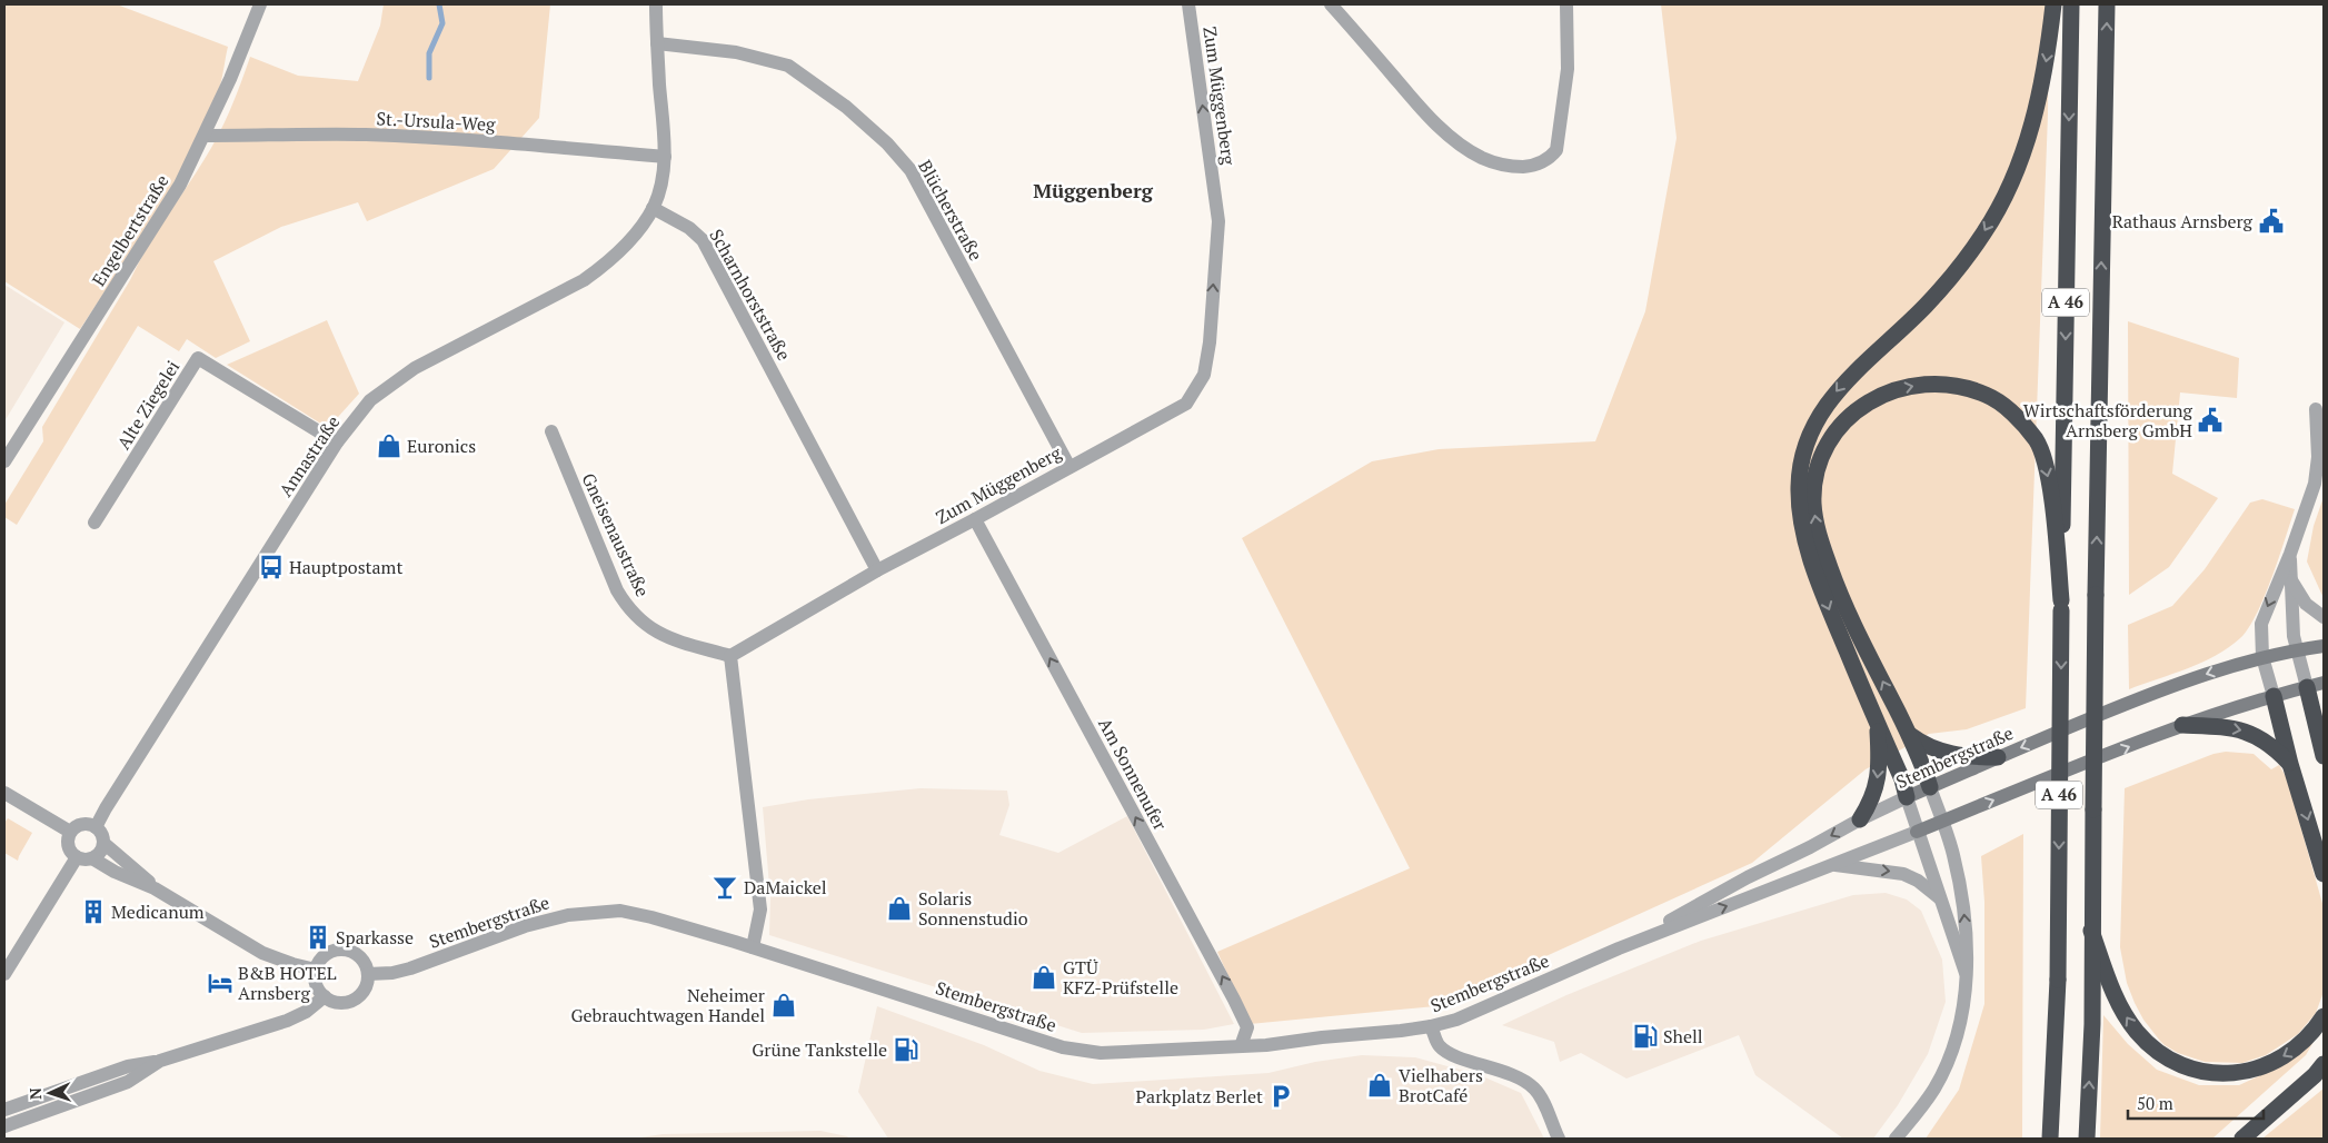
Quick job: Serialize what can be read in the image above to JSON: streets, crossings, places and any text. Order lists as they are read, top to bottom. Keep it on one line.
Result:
{"streets":{"highway":["A 46"],"main road":["Stembergstraße"],"street":["Zum Müggenberg","St.-Ursula-Weg","Blücherstraße","Engelbertstraße","Scharnhorststraße","Alte Ziegelei","Annastraße","Gneisenaustraße","Am Sonnenufer"]},"crossings":[["Zum Müggenberg","Blücherstraße"],["Zum Müggenberg","Scharnhorststraße"],["Zum Müggenberg","Gneisenaustraße"],["Zum Müggenberg","Am Sonnenufer"],["St.-Ursula-Weg","Engelbertstraße"],["Scharnhorststraße","Annastraße"],["Alte Ziegelei","Annastraße"],["Stembergstraße","Am Sonnenufer"]],"one_way":["Zum Müggenberg","Am Sonnenufer"],"districts":["Müggenberg"],"places":{"public building":["Rathaus Arnsberg","Wirtschaftsförderung Arnsberg GmbH"],"shop":["Euronics","Solaris Sonnenstudio","GTÜ KFZ-Prüfstelle","Neheimer Gebrauchtwagen Handel","Vielhabers BrotCafé"],"bus stop":["Hauptpostamt"],"bar":["DaMaickel"],"building":["Medicanum","Sparkasse"],"hotel":["B&B HOTEL Arnsberg"],"fuel station":["Shell","Grüne Tankstelle"],"parking":["Parkplatz Berlet"]},"scale_bar":"50 m","north":"left"}
